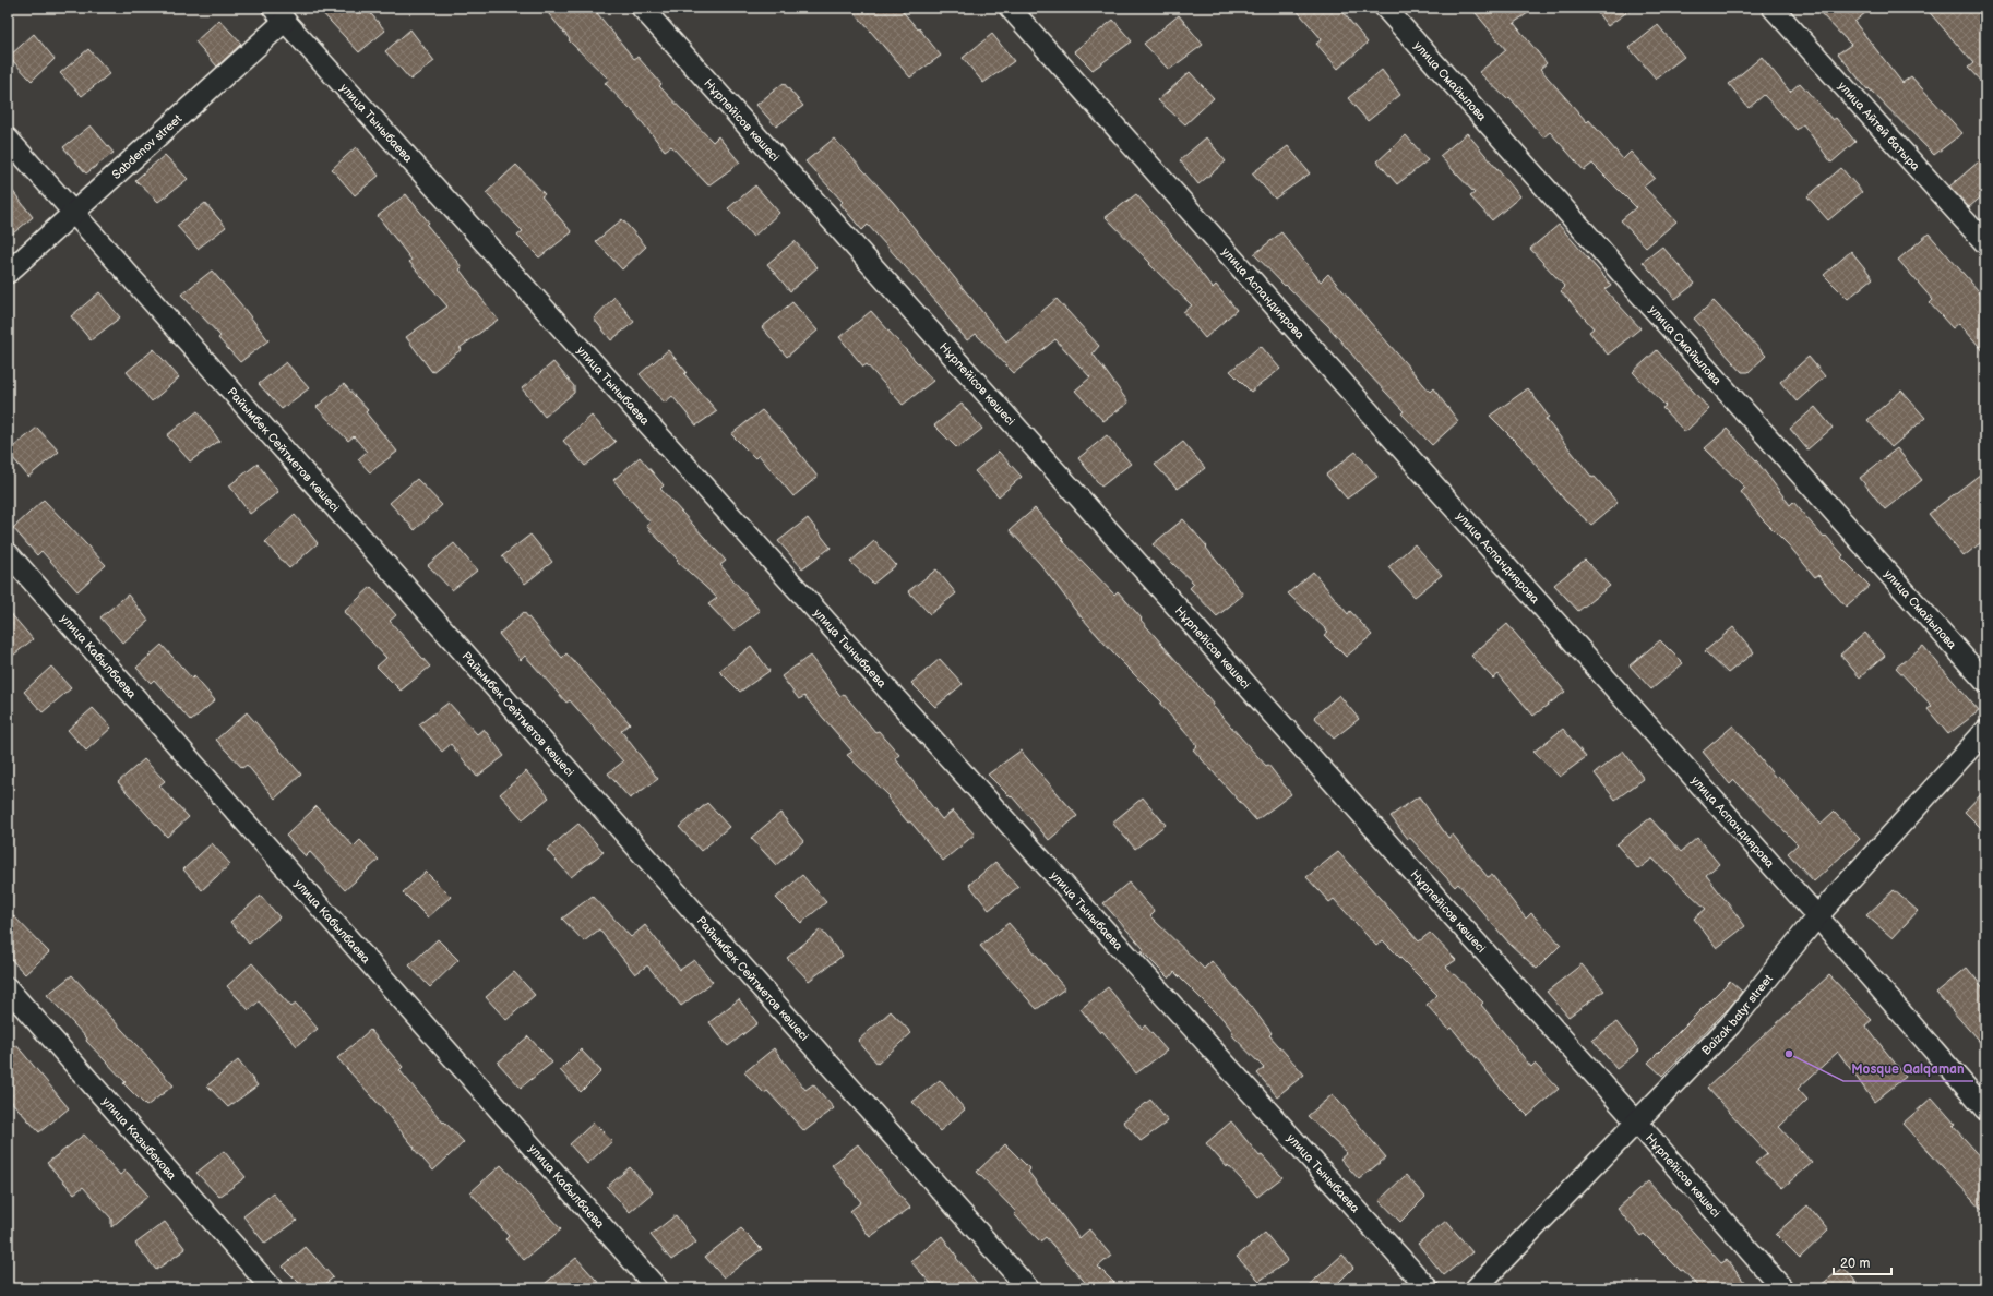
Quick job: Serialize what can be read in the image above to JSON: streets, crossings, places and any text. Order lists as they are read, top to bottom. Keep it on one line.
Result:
{"streets":{"street":["улица Смайылова","Нұрпейісов көшесі","улица Тыныбаева","улица Айтей батыра","Sabdenov street","улица Аспандиярова","Райымбек Сейтметов көшесі","улица Кабылбаева","Baizak batyr street","улица Казыбекова"]},"crossings":[["Нұрпейісов көшесі","Baizak batyr street"],["улица Тыныбаева","Sabdenov street"],["Sabdenov street","Райымбек Сейтметов көшесі"],["улица Аспандиярова","Baizak batyr street"]],"places":["Mosque Qalqaman"],"scale_bar":"20 m"}
